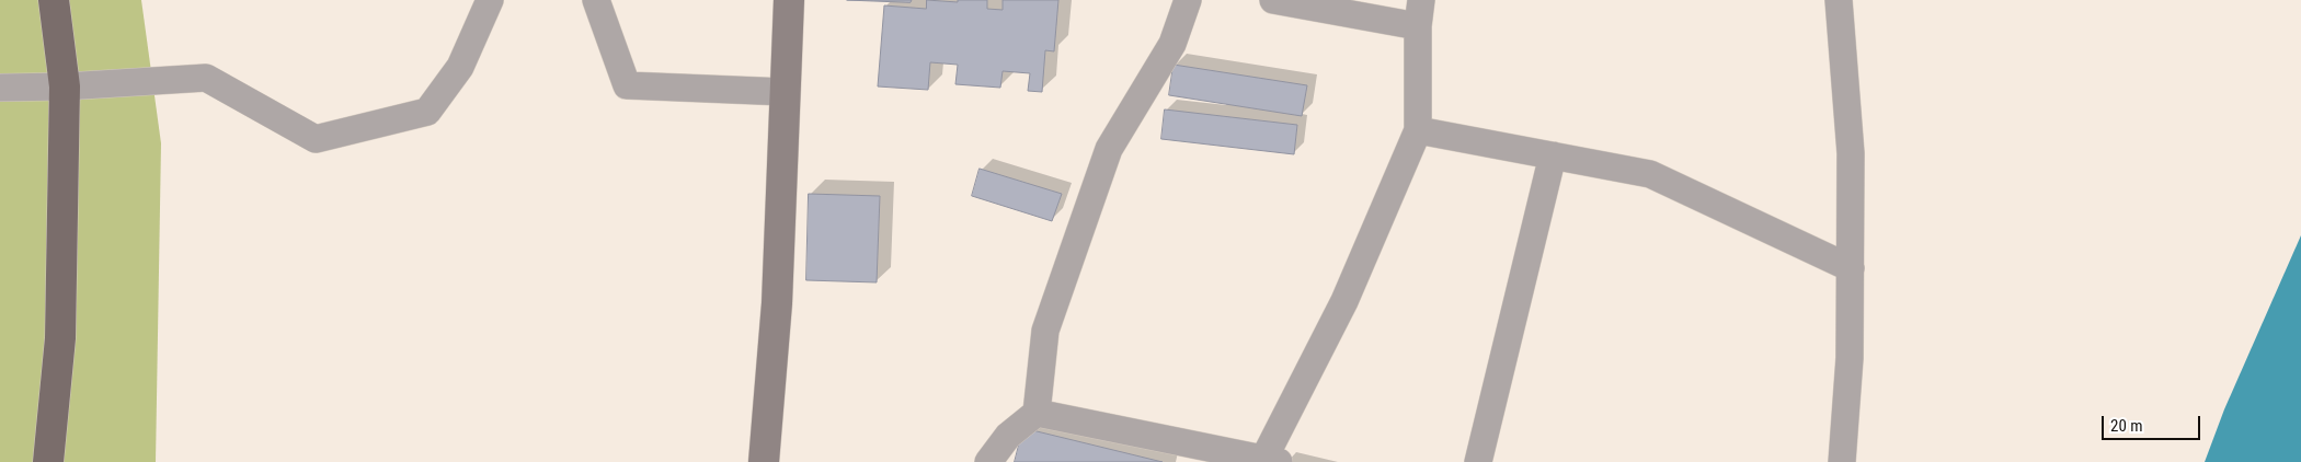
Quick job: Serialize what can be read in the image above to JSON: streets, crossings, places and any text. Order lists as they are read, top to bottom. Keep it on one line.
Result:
{"scale_bar":"20 m"}
